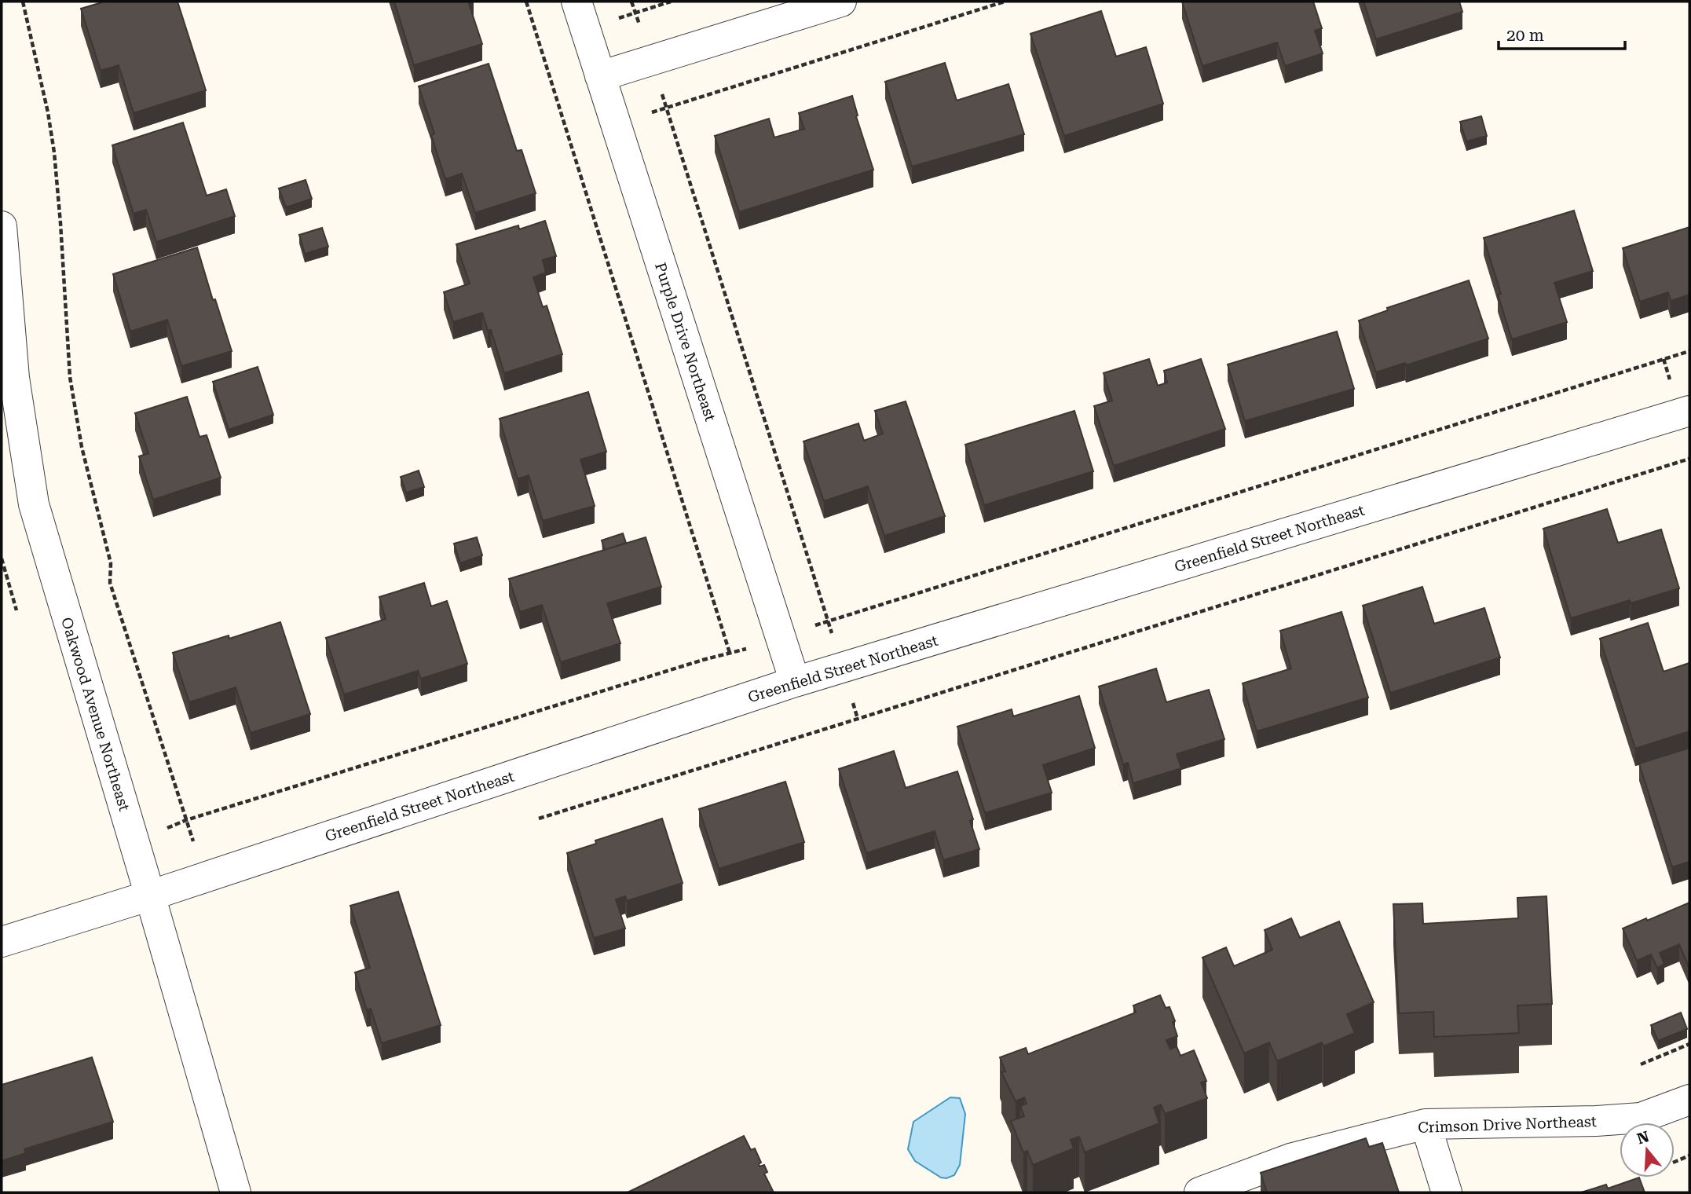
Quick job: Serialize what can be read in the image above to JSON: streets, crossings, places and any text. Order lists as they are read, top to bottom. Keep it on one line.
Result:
{"streets":{"street":["Purple Drive Northeast","Greenfield Street Northeast","Oakwood Avenue Northeast","Crimson Drive Northeast"]},"crossings":[["Purple Drive Northeast","Greenfield Street Northeast"],["Greenfield Street Northeast","Oakwood Avenue Northeast"]],"scale_bar":"20 m","north":"top"}
